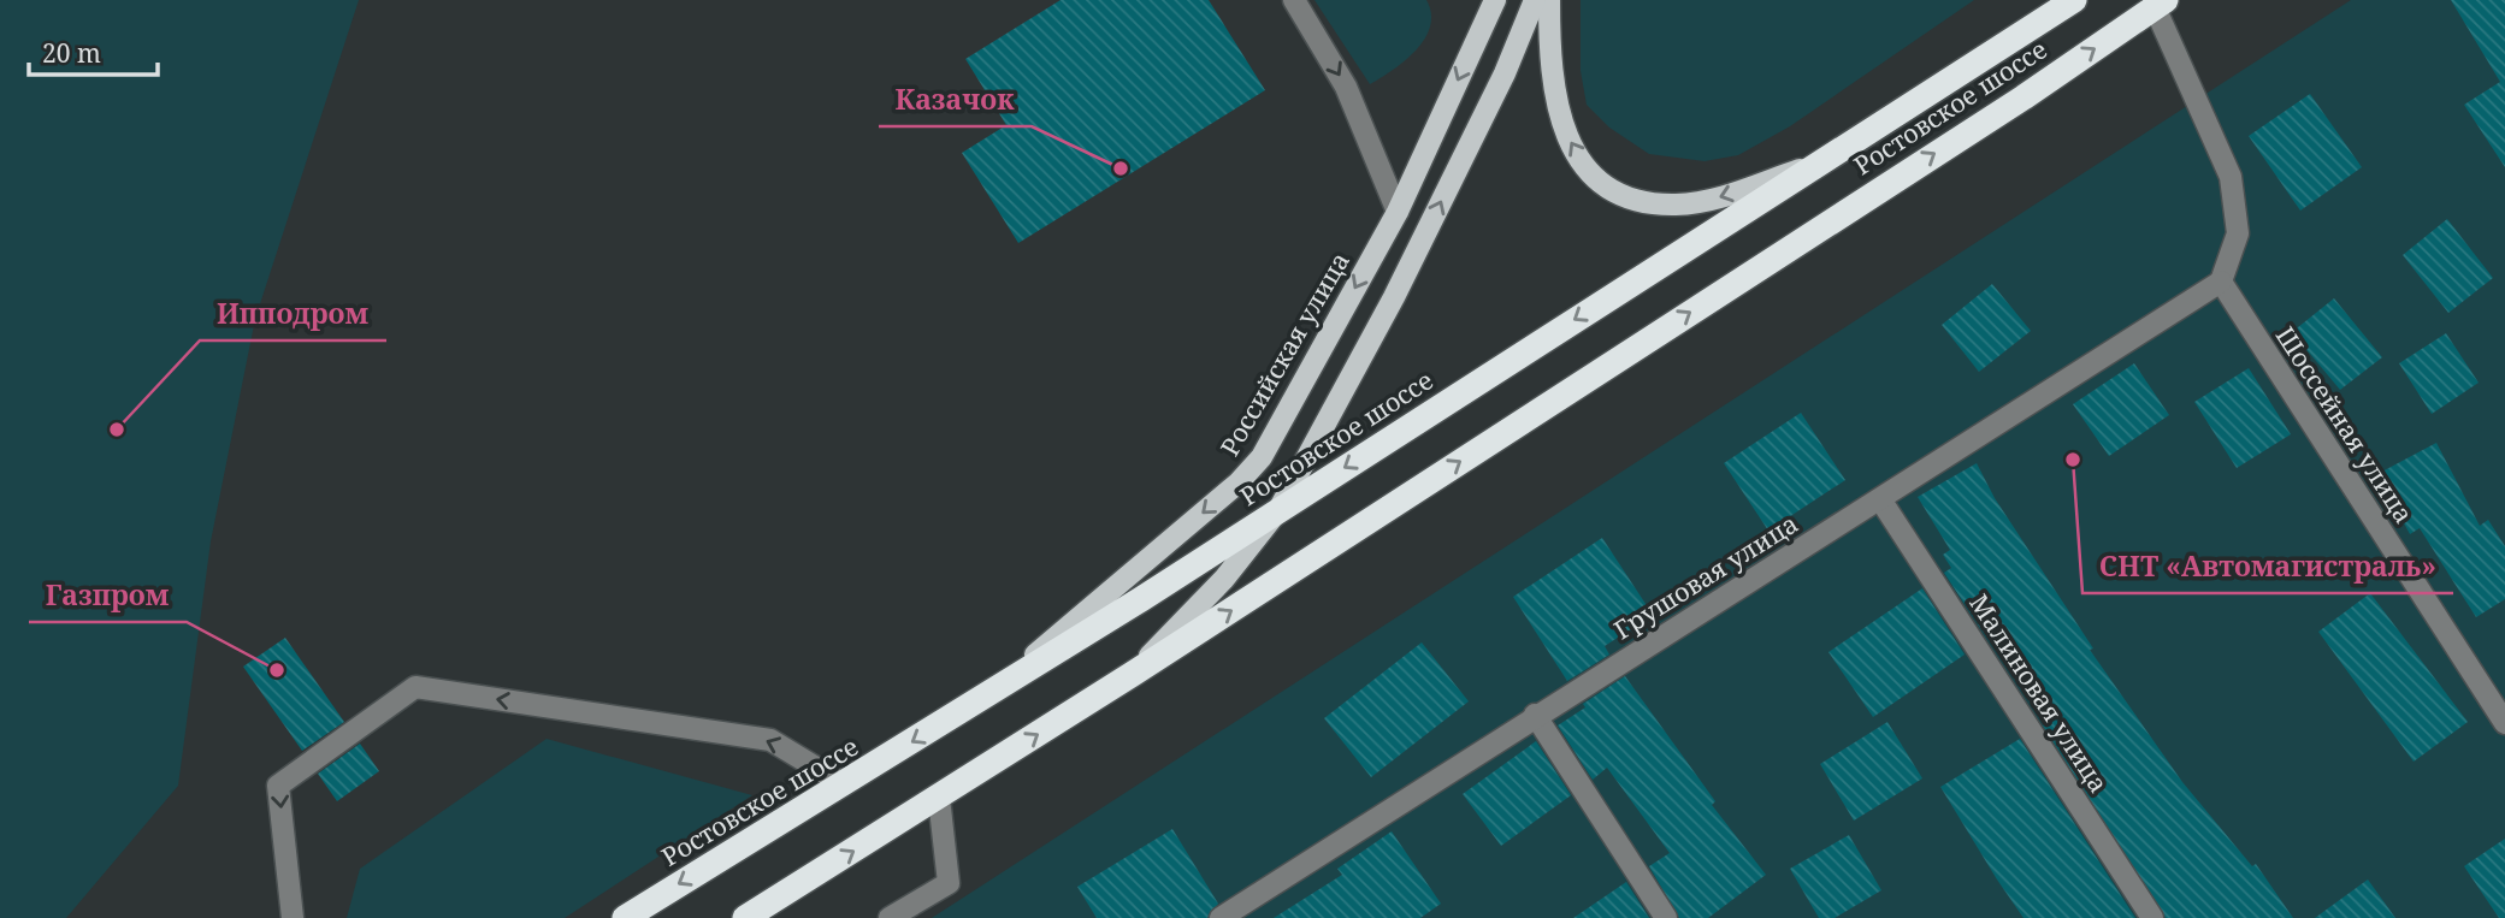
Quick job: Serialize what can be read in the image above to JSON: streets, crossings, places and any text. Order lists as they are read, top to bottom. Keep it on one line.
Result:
{"streets":{"highway":["Ростовское шоссе"],"main road":["Российская улица"],"street":["Шоссейная улица","Грушовая улица","Малиновая улица"]},"crossings":[["Ростовское шоссе","Российская улица"],["Шоссейная улица","Грушовая улица"],["Грушовая улица","Малиновая улица"]],"places":["Казачок","Ипподром","СНТ «Автомагистраль»","Газпром"],"scale_bar":"20 m"}
